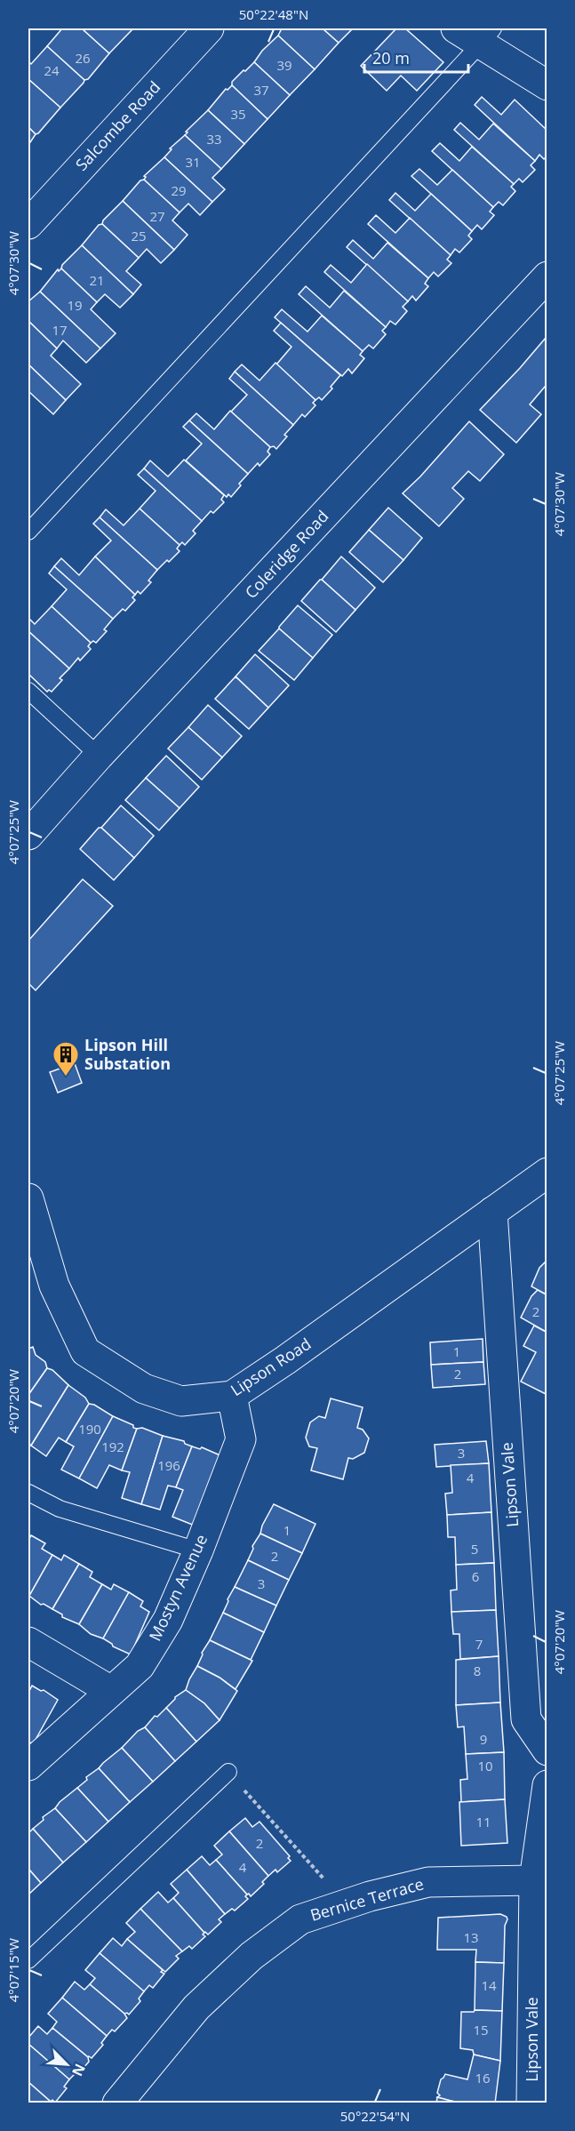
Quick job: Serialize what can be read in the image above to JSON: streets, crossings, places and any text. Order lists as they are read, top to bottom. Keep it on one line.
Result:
{"streets":{"street":["Salcombe Road","Coleridge Road","Lipson Road","Lipson Vale","Mostyn Avenue","Bernice Terrace"]},"crossings":[["Lipson Road","Lipson Vale"],["Lipson Road","Mostyn Avenue"],["Lipson Vale","Bernice Terrace"]],"places":{"building":["Lipson Hill Substation"]},"house_numbers":["26","39","24","37","35","33","31","29","27","25","21","19","17","2","1","2","190","192","3","196","4","1","5","2","6","3","7","8","9","10","11","2","4","13","14","15","16"],"scale_bar":"20 m","north":"bottom right","coordinates":["50°22'48\"N","4°07'30\"W","4°07'25\"W","4°07'20\"W","4°07'15\"W","50°22'54\"N"]}
